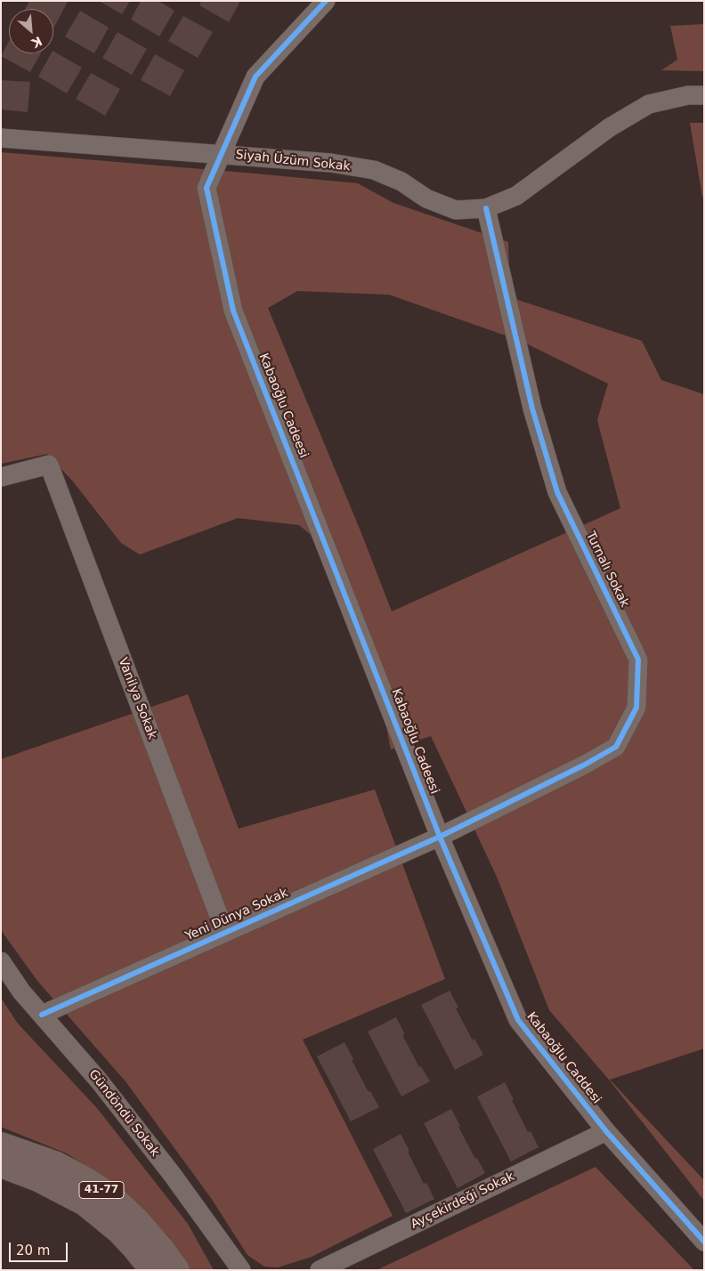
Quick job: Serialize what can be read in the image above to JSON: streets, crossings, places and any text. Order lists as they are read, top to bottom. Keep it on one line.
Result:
{"streets":{"highway":["41-77"],"street":["Siyah Üzüm Sokak","Kabaoğlu Cadeesi","Turnalı Sokak","Vanilya Sokak","Yeni Dünya Sokak","Kabaoğlu Caddesi","Gündöndü Sokak","Ayçekirdeği Sokak"]},"crossings":[["Siyah Üzüm Sokak","Kabaoğlu Cadeesi"],["Siyah Üzüm Sokak","Turnalı Sokak"],["Kabaoğlu Cadeesi","Turnalı Sokak"],["Kabaoğlu Cadeesi","Yeni Dünya Sokak"],["Kabaoğlu Cadeesi","Kabaoğlu Caddesi"],["Turnalı Sokak","Yeni Dünya Sokak"],["Turnalı Sokak","Kabaoğlu Caddesi"],["Vanilya Sokak","Yeni Dünya Sokak"],["Yeni Dünya Sokak","Kabaoğlu Caddesi"],["Yeni Dünya Sokak","Gündöndü Sokak"],["Kabaoğlu Caddesi","Ayçekirdeği Sokak"]],"scale_bar":"20 m","north":"bottom right"}
